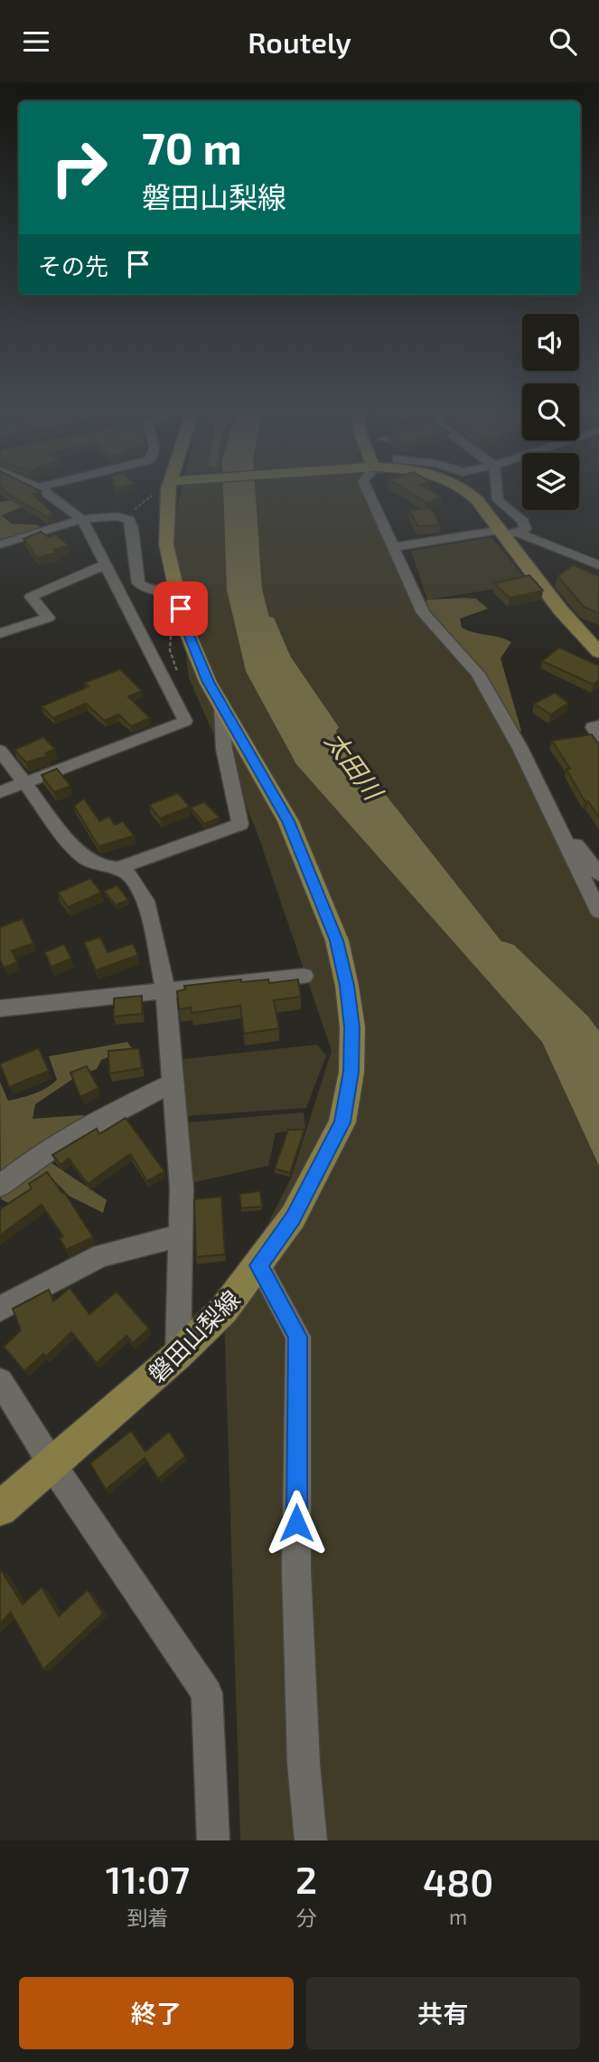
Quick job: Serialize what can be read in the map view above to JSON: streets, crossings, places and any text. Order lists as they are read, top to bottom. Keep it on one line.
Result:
{"streets":{"main road":["磐田山梨線"]},"water":["太田川"],"page":{"header":"Routely","turn":["70 m","磐田山梨線"],"then":"その先","eta":["11:07","到着","2","分","480","m"],"buttons":["終了","共有"]}}
